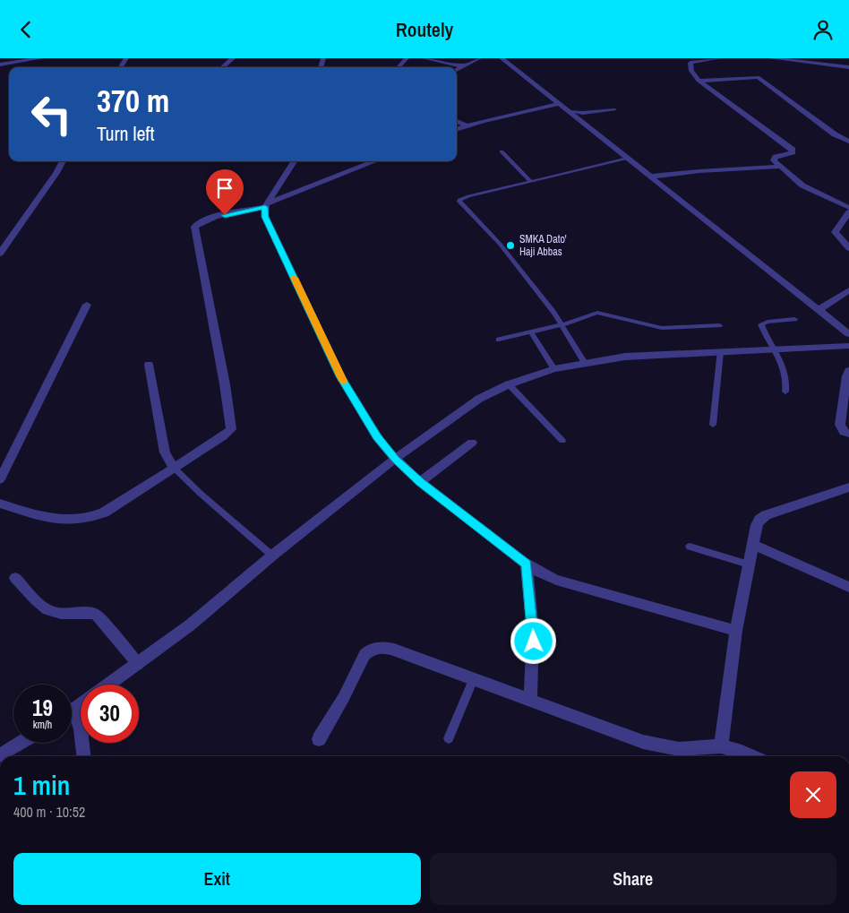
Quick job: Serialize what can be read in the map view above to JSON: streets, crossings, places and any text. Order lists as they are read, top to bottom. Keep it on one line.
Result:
{"places":["SMKA Dato' Haji Abbas"],"page":{"header":"Routely","turn":["370 m","Turn left"],"speed":"19 km/h","limit":"30","heading":["1 min","400 m · 10:52"],"buttons":["Exit","Share"]}}
